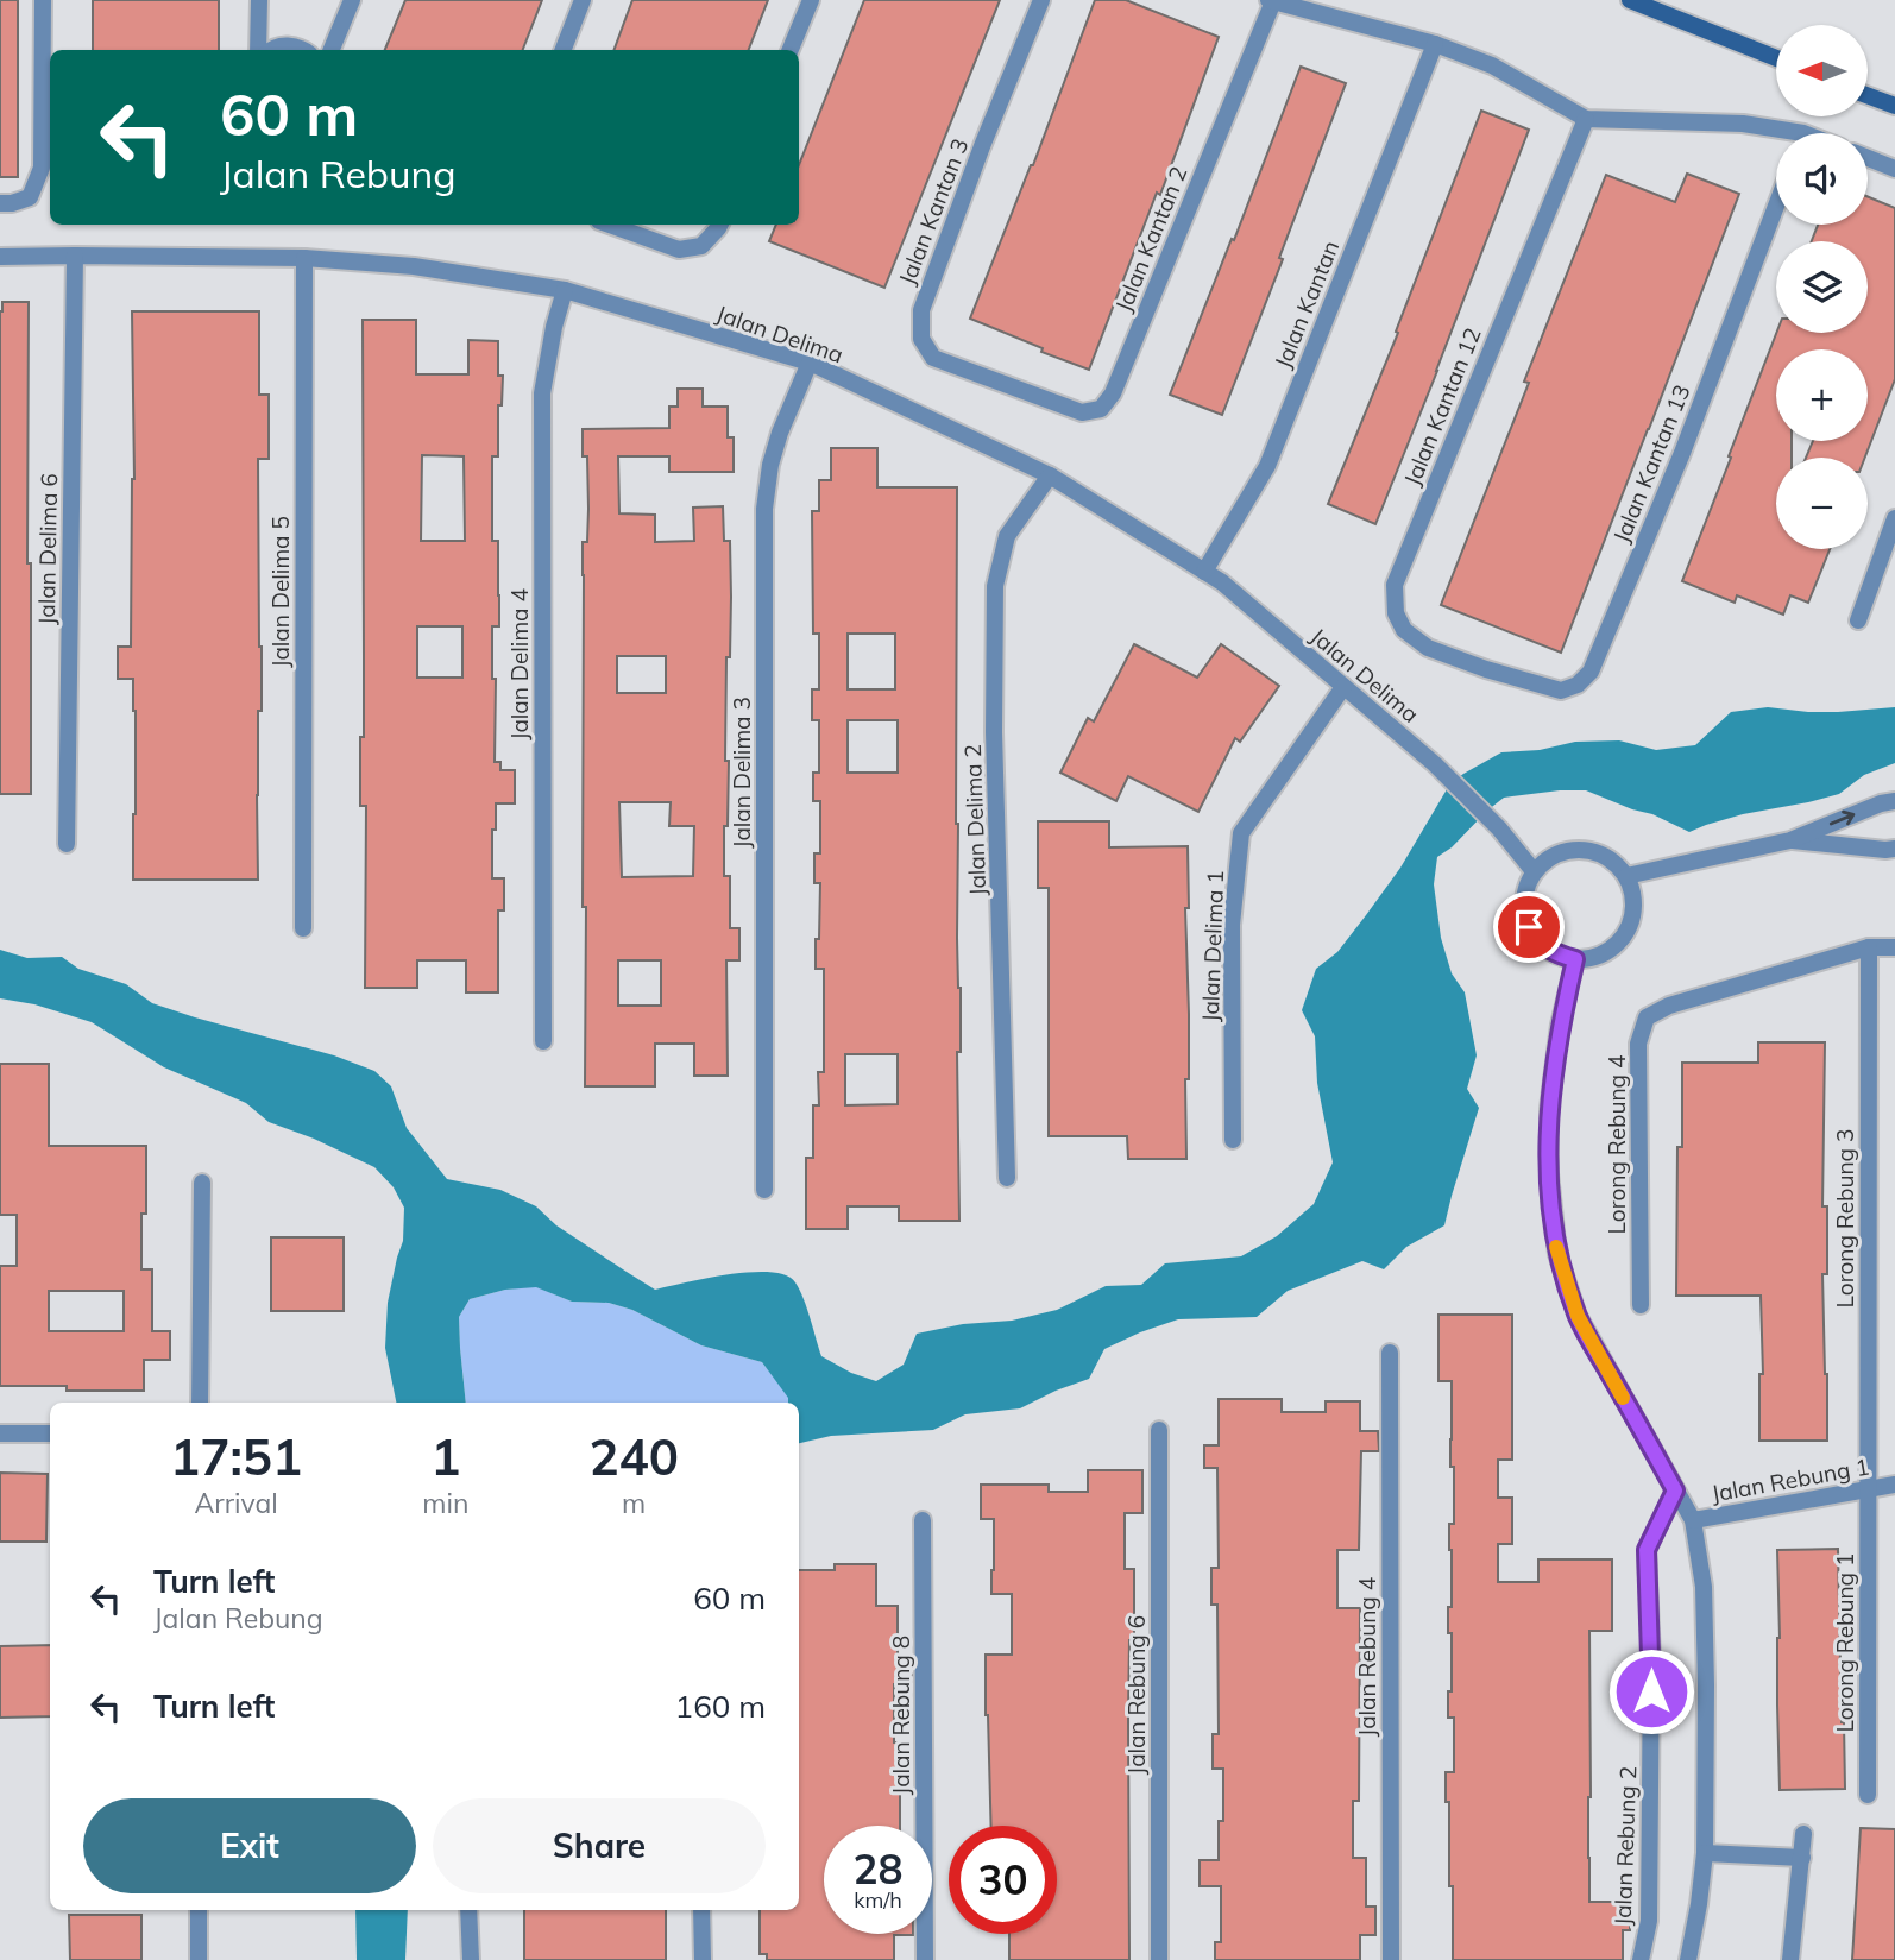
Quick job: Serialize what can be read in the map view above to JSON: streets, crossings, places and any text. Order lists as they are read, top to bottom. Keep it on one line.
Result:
{"streets":{"street":["Jalan Kantan 3","Jalan Kantan 2","Jalan Kantan","Jalan Delima","Jalan Kantan 12","Jalan Kantan 13","Jalan Delima 6","Jalan Delima 5","Jalan Delima 4","Jalan Delima 3","Jalan Delima 2","Jalan Delima 1","Lorong Rebung 4","Lorong Rebung 3","Jalan Rebung 1","Lorong Rebung 1","Jalan Rebung 4","Jalan Rebung 6","Jalan Rebung 8","Jalan Rebung 2"]},"crossings":[["Jalan Kantan 3","Jalan Kantan 2"],["Jalan Kantan","Jalan Delima"],["Jalan Delima","Jalan Delima 6"],["Jalan Delima","Jalan Delima 5"],["Jalan Delima","Jalan Delima 4"],["Jalan Delima","Jalan Delima 3"],["Jalan Delima","Jalan Delima 2"],["Jalan Delima","Jalan Delima 1"],["Jalan Kantan 12","Jalan Kantan 13"],["Lorong Rebung 4","Lorong Rebung 3"],["Lorong Rebung 3","Jalan Rebung 1"],["Lorong Rebung 3","Lorong Rebung 1"],["Jalan Rebung 1","Lorong Rebung 1"]],"north":"left","page":{"map_buttons":["+","−"],"turn":["60 m","Jalan Rebung"],"eta":["17:51","Arrival","1","min","240","m"],"list":[{"name":"Turn left","note":"Jalan Rebung","value":"60 m"},{"name":"Turn left","value":"160 m"}],"buttons":["Exit","Share"],"speed":"28 km/h","limit":"30"}}
